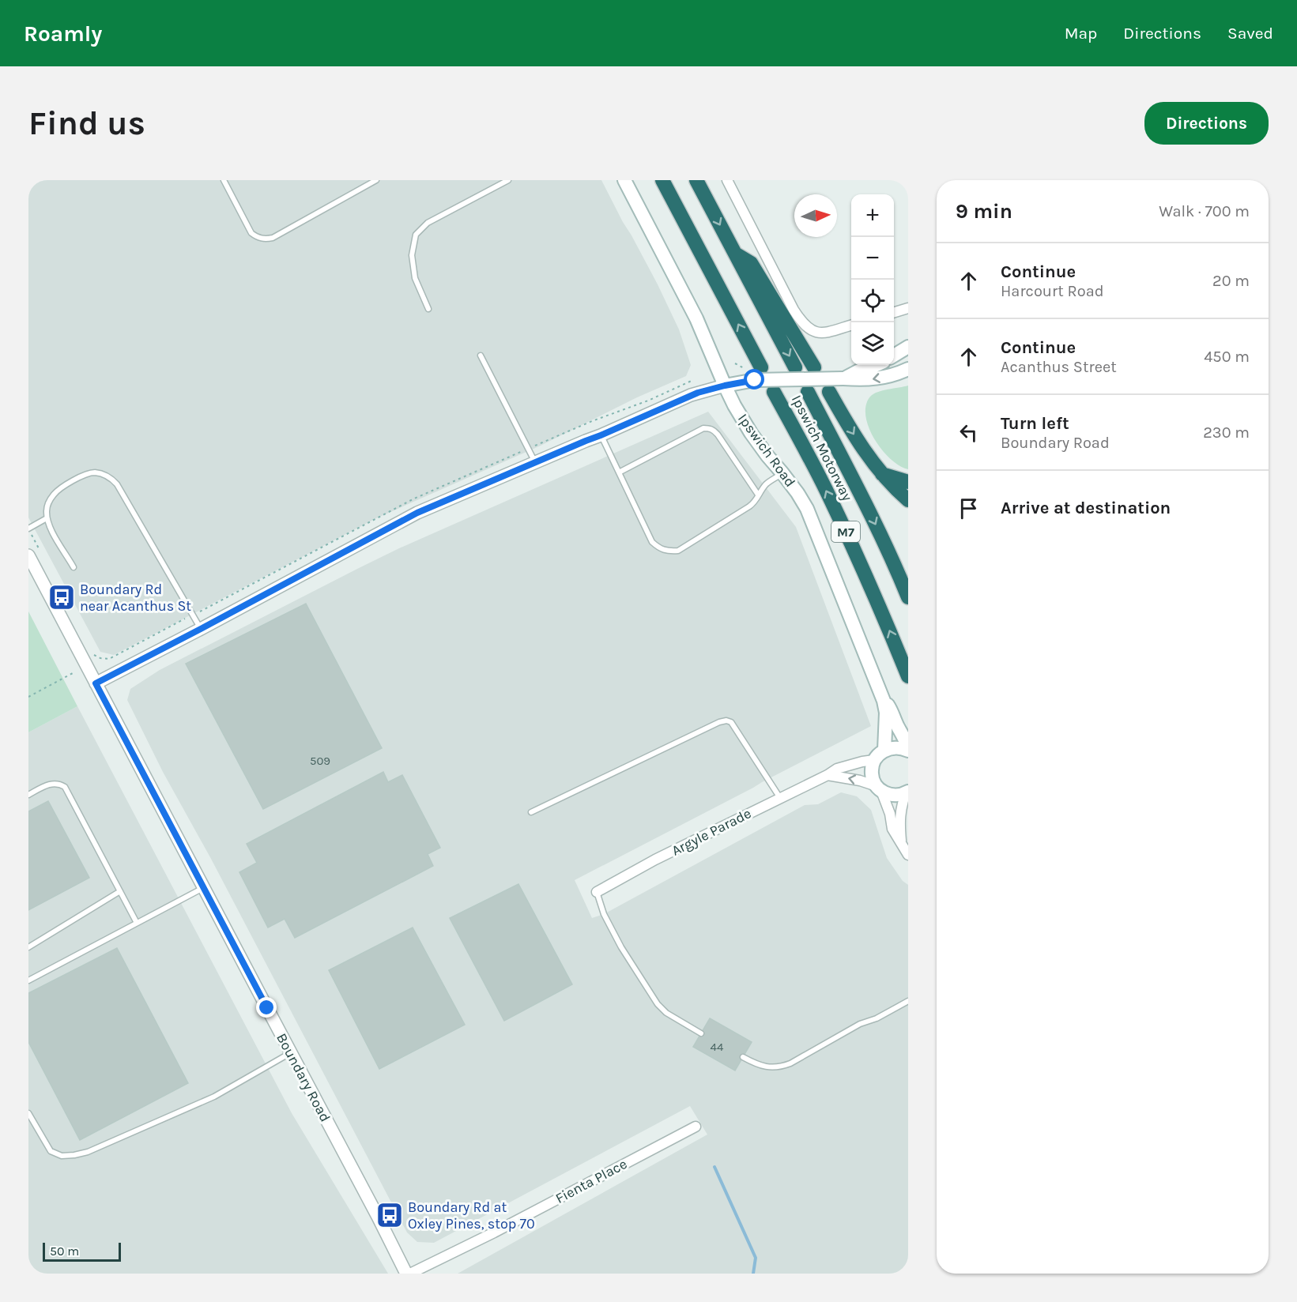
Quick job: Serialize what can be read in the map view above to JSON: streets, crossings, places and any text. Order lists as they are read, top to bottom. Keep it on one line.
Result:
{"streets":{"highway":["Ipswich Motorway","M7"],"main road":["Ipswich Road"],"street":["Argyle Parade","Boundary Road","Fienta Place"]},"places":{"bus stop":["Boundary Rd near Acanthus St","Boundary Rd at Oxley Pines, stop 70"]},"house_numbers":["509","44"],"scale_bar":"50 m","north":"right","page":{"header":"Roamly","nav":["Map","Directions","Saved"],"buttons":"Directions","title":"Find us","heading":["9 min","Walk · 700 m"],"map_buttons":["+","−"],"list":[["Continue","Harcourt Road","20 m"],["Continue","Acanthus Street","450 m"],["Turn left","Boundary Road","230 m"],"Arrive at destination"],"scale":"50 m"}}
